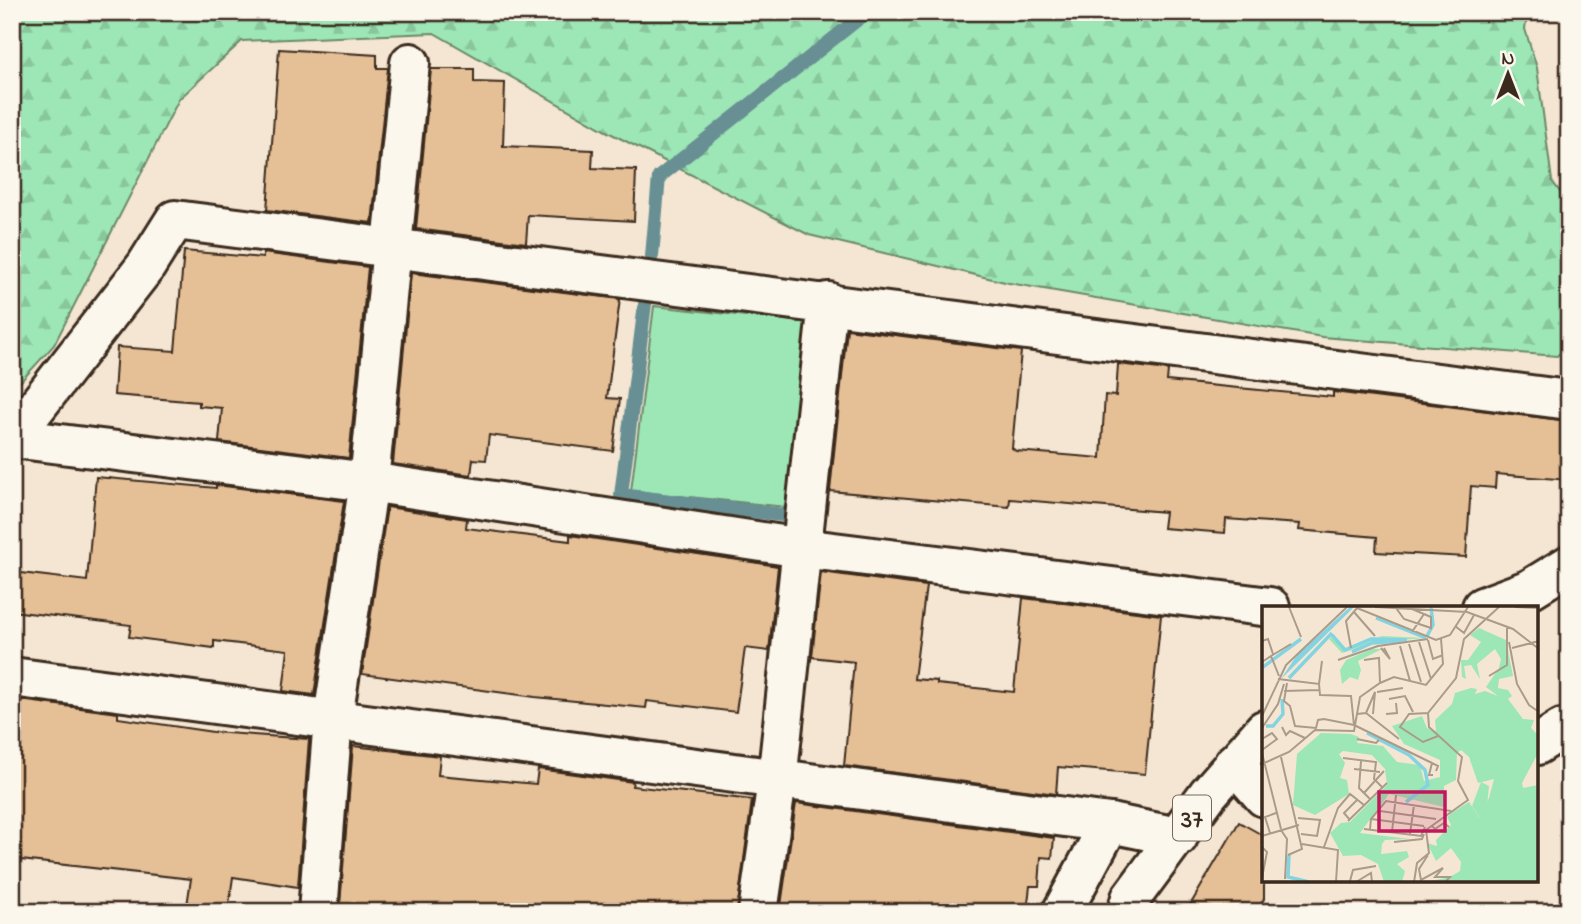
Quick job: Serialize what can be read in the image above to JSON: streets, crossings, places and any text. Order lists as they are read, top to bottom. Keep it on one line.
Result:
{"streets":{"street":["37"]},"north":"top"}
